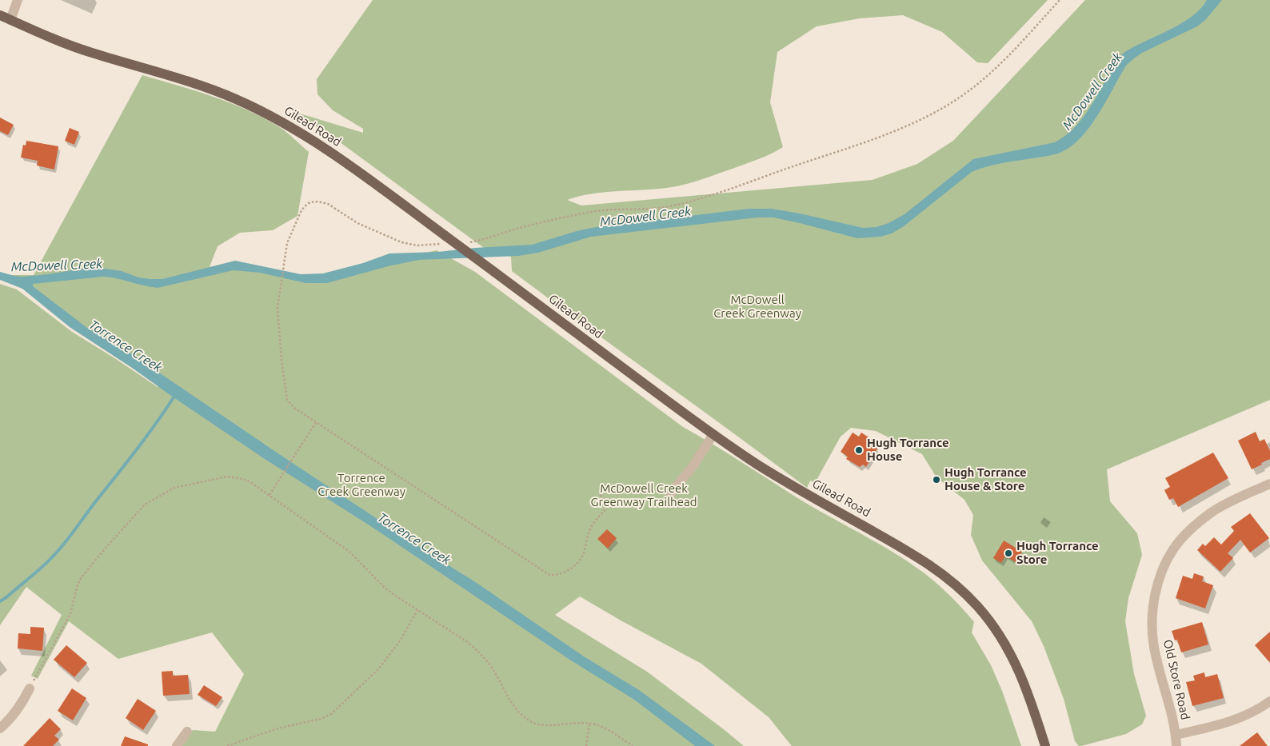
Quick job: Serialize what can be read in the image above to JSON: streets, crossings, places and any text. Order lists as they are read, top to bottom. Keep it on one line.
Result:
{"streets":{"main road":["Gilead Road"],"street":["Old Store Road"]},"water":["McDowell Creek","Torrence Creek"],"parks":["McDowell Creek Greenway","Torrence Creek Greenway","McDowell Creek Greenway Trailhead"],"places":["Hugh Torrance House","Hugh Torrance House & Store","Hugh Torrance Store"]}
